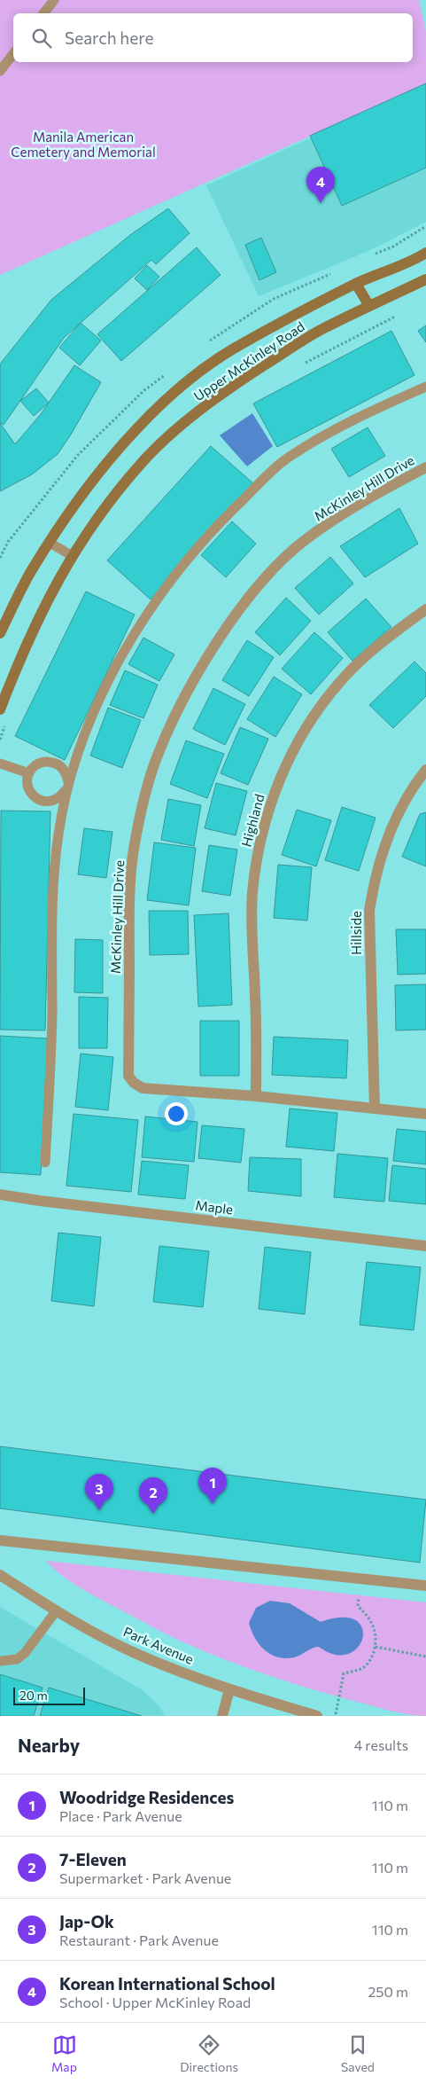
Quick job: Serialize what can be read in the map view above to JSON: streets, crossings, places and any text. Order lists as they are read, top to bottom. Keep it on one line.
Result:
{"streets":{"main road":["Upper McKinley Road"],"street":["McKinley Hill Drive","Highland","Hillside","Maple","Park Avenue"]},"crossings":[["McKinley Hill Drive","Highland"],["McKinley Hill Drive","Hillside"]],"parks":["Manila American Cemetery and Memorial"],"scale_bar":"20 m","page":{"search":"Search here","pins":["4","1","3","2"],"scale":"20 m","heading":["Nearby","4 results"],"list":[{"mark":"1","name":"Woodridge Residences","note":"Place · Park Avenue","value":"110 m"},{"mark":"2","name":"7-Eleven","note":"Supermarket · Park Avenue","value":"110 m"},{"mark":"3","name":"Jap-Ok","note":"Restaurant · Park Avenue","value":"110 m"},{"mark":"4","name":"Korean International School","note":"School · Upper McKinley Road","value":"250 m"}],"nav":["Map","Directions","Saved"]}}
